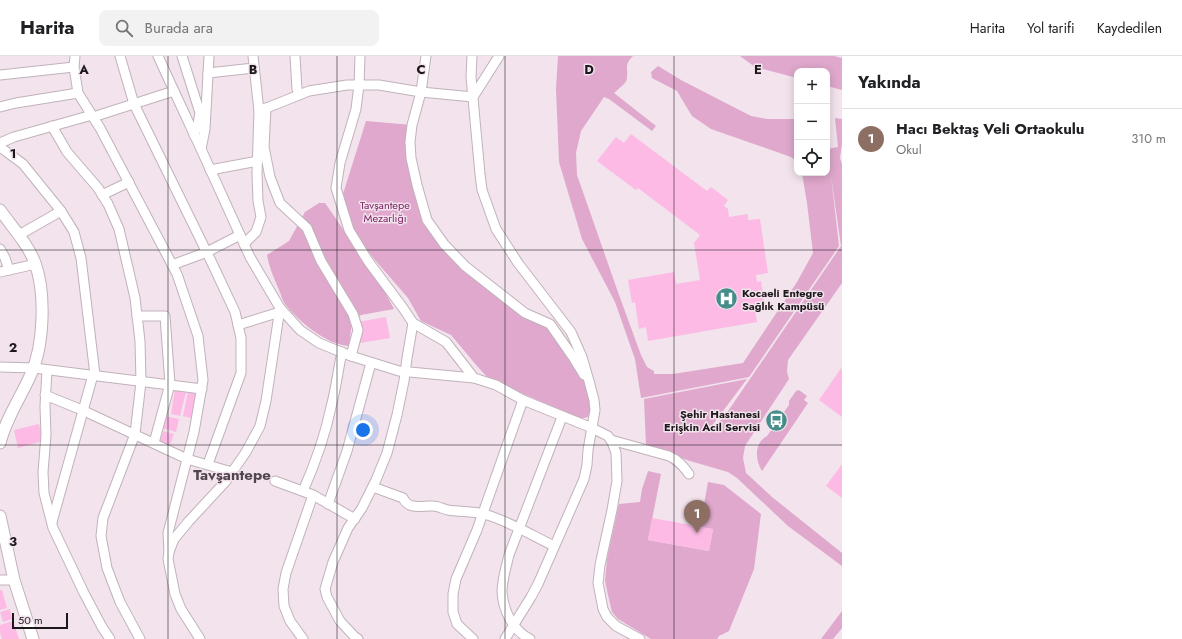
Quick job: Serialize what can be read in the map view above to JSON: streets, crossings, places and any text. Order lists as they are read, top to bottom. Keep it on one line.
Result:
{"districts":["Tavşantepe"],"parks":["Tavşantepe Mezarlığı"],"places":{"hospital":["Kocaeli Entegre Sağlık Kampüsü"],"bus stop":["Şehir Hastanesi Erişkin Acil Servisi"]},"scale_bar":"50 m","page":{"header":"Harita","search":"Burada ara","nav":["Harita","Yol tarifi","Kaydedilen"],"heading":"Yakında","map_buttons":["+","−"],"list":[{"mark":"1","name":"Hacı Bektaş Veli Ortaokulu","note":"Okul","value":"310 m"}],"pins":"1","scale":"50 m"},"grid":{"columns":["A","B","C","D","E"],"rows":["1","2","3"]}}
